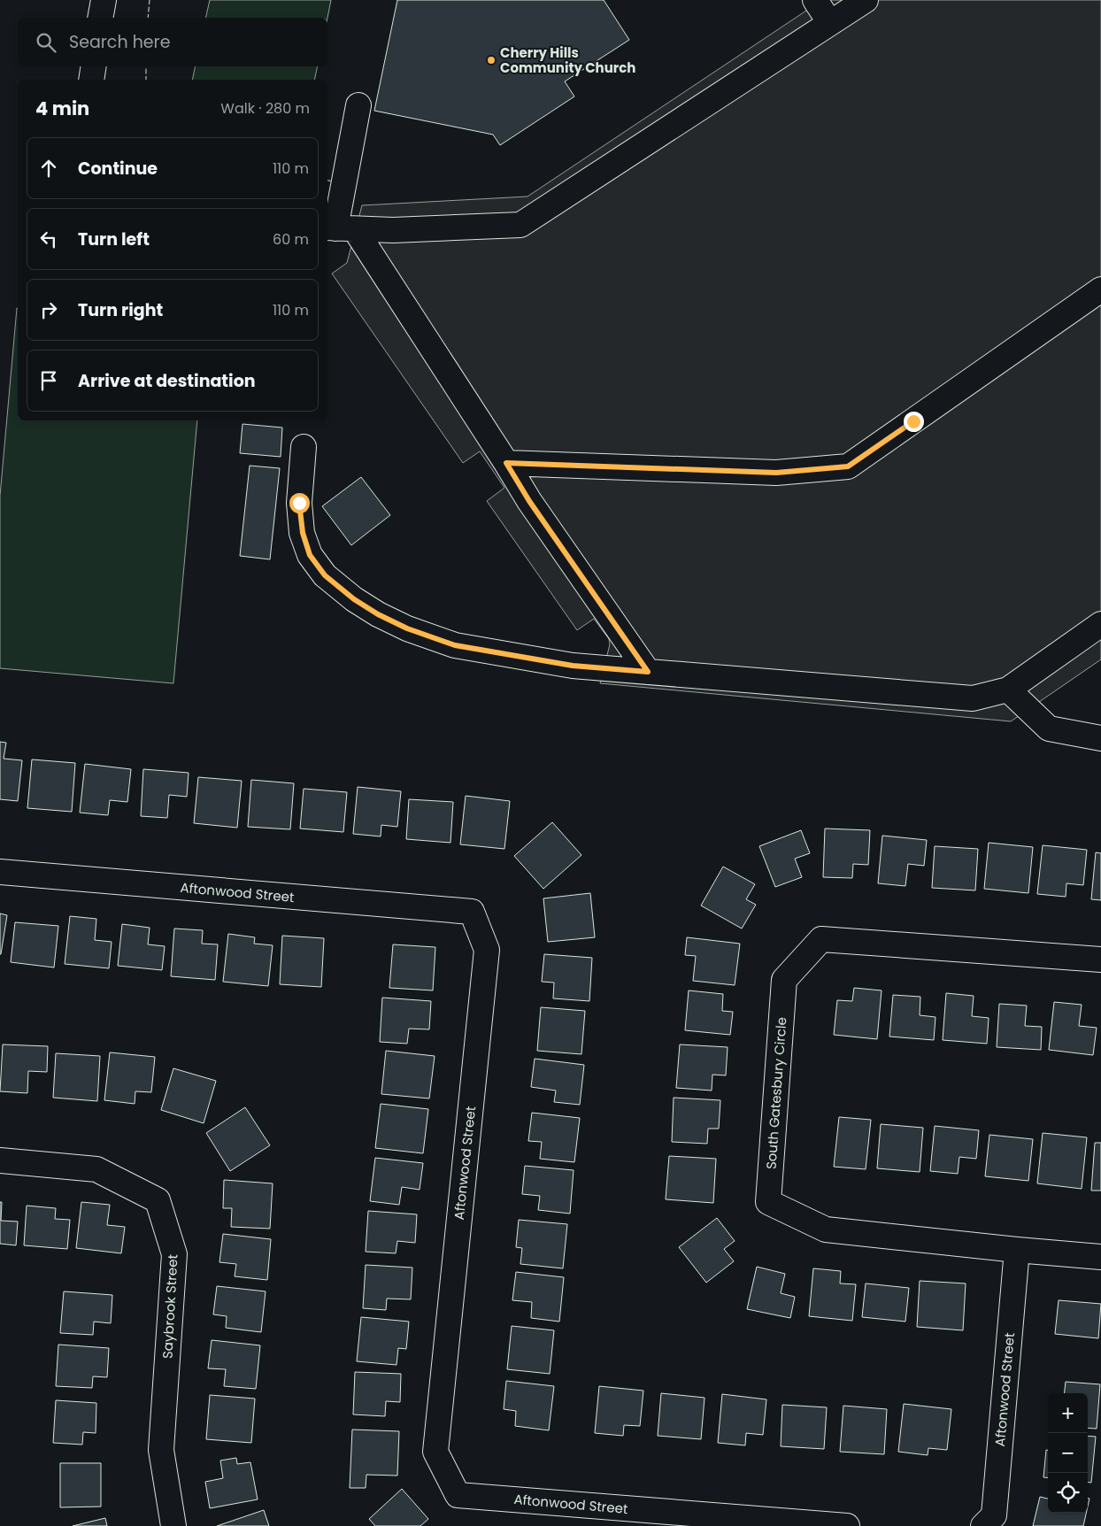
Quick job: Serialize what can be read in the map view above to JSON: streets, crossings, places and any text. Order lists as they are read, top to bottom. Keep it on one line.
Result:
{"streets":{"street":["Aftonwood Street","South Gatesbury Circle","Saybrook Street"]},"crossings":[["Aftonwood Street","South Gatesbury Circle"]],"places":["Cherry Hills Community Church"],"page":{"search":"Search here","heading":["4 min","Walk · 280 m"],"list":[["Continue","110 m"],["Turn left","60 m"],["Turn right","110 m"],"Arrive at destination"],"map_buttons":["+","−"]}}
